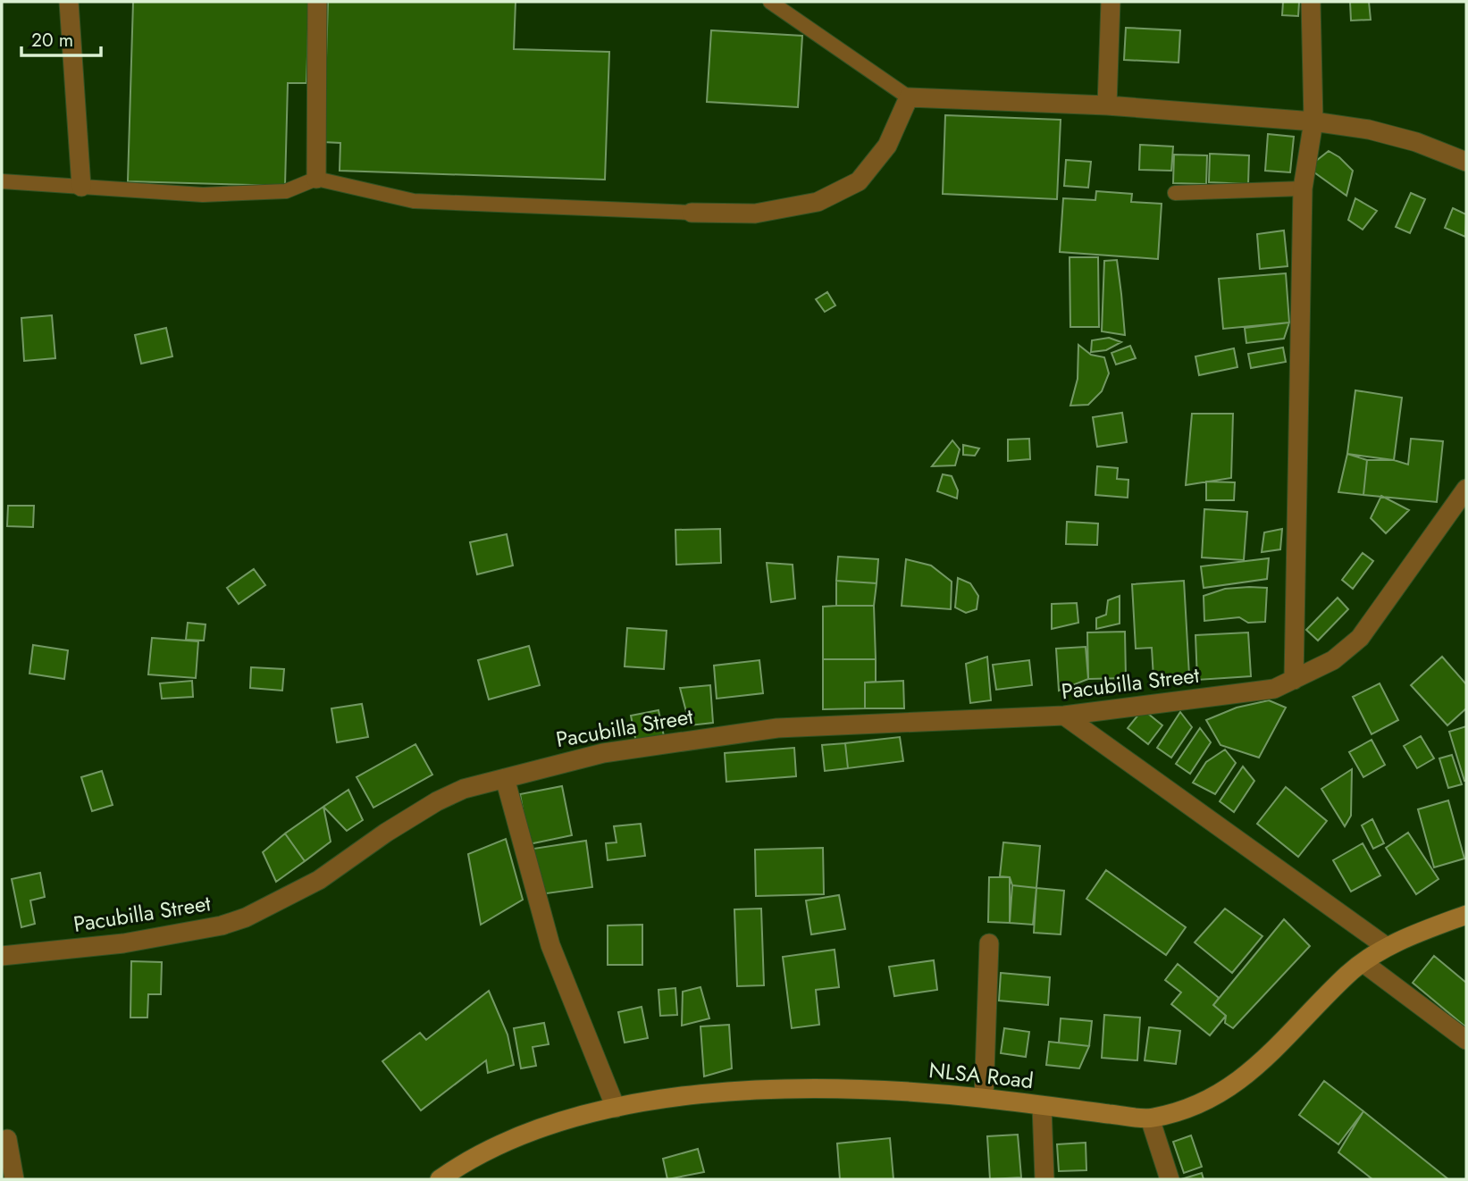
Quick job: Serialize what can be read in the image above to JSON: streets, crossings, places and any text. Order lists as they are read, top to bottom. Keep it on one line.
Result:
{"streets":{"main road":["NLSA Road"],"street":["Pacubilla Street"]},"scale_bar":"20 m"}
